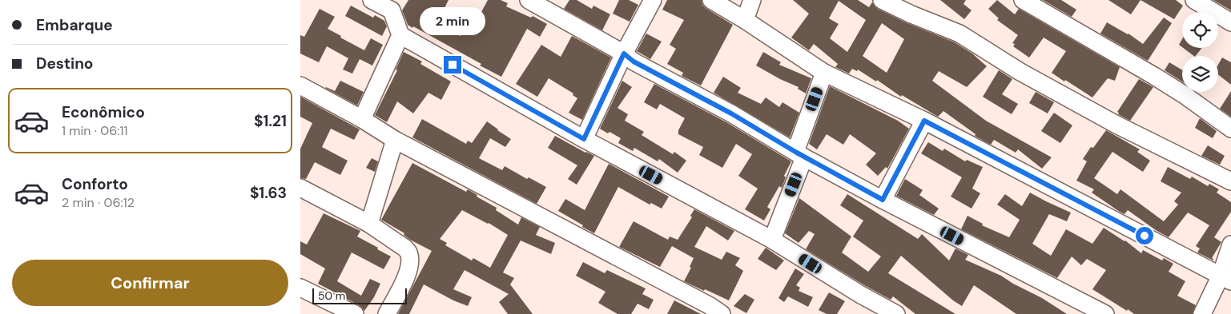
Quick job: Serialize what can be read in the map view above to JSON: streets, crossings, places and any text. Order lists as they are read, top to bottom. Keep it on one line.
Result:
{"scale_bar":"50 m","page":{"banner":["Embarque","Destino"],"bubble":"2 min","list":[{"name":"Econômico","note":"1 min · 06:11","value":"$1.21"},{"name":"Conforto","note":"2 min · 06:12","value":"$1.63"}],"buttons":"Confirmar","scale":"50 m"}}
